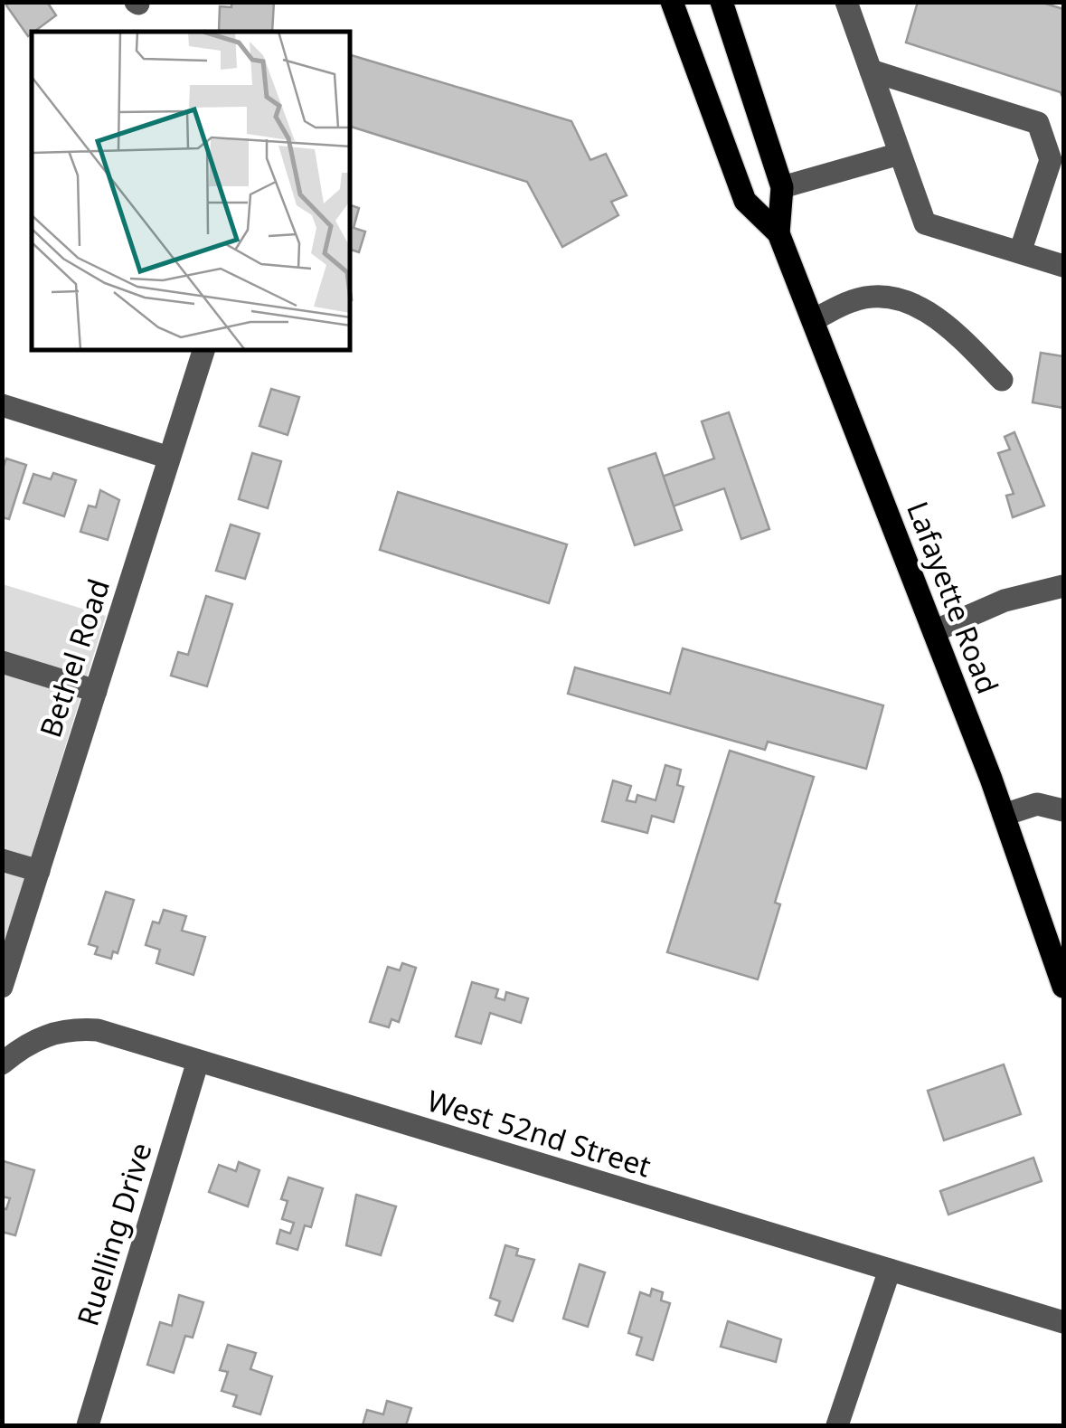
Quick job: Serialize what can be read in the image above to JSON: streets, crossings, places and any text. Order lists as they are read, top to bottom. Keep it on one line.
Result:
{"streets":{"main road":["Lafayette Road"],"street":["Bethel Road","West 52nd Street","Ruelling Drive"]},"crossings":[["West 52nd Street","Ruelling Drive"]]}
